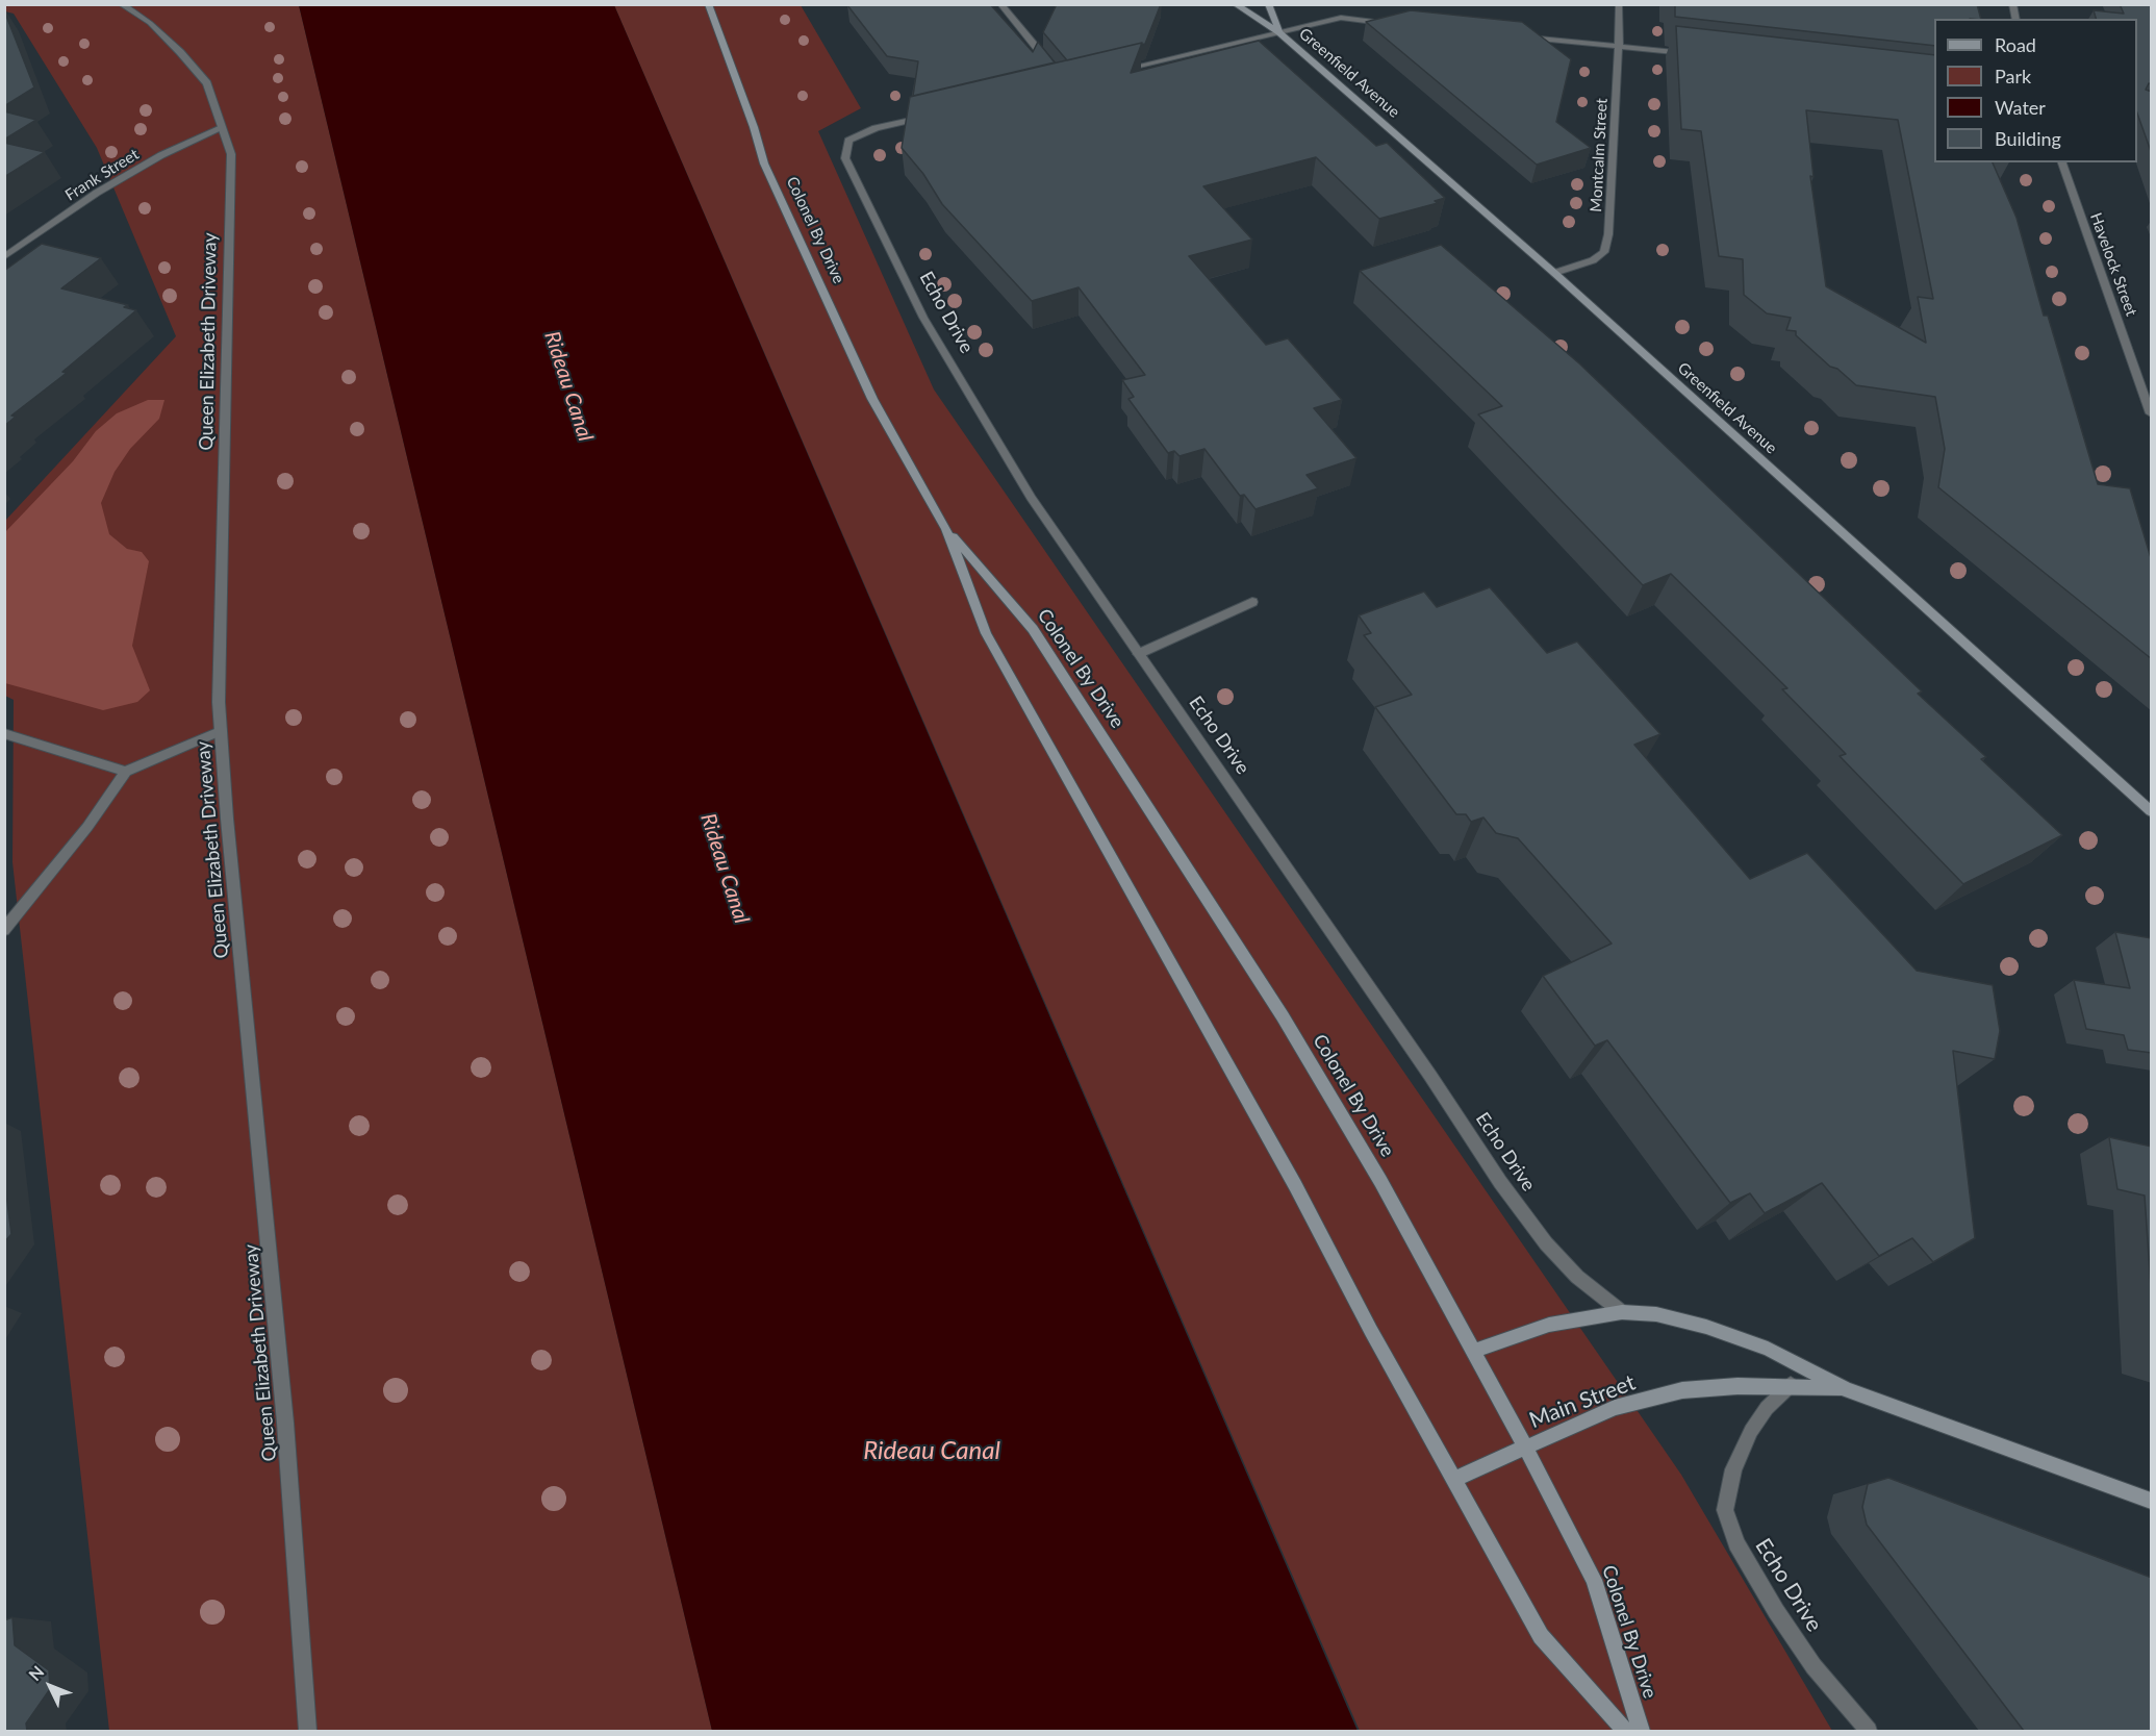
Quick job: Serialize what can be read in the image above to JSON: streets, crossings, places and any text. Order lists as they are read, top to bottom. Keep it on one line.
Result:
{"streets":{"main road":["Greenfield Avenue","Colonel By Drive","Main Street"],"street":["Montcalm Street","Frank Street","Havelock Street","Echo Drive","Queen Elizabeth Driveway"]},"crossings":[["Greenfield Avenue","Montcalm Street"],["Frank Street","Queen Elizabeth Driveway"],["Colonel By Drive","Main Street"],["Echo Drive","Main Street"]],"water":["Rideau Canal"],"legend":["Road","Park","Water","Building"],"north":"top left"}
